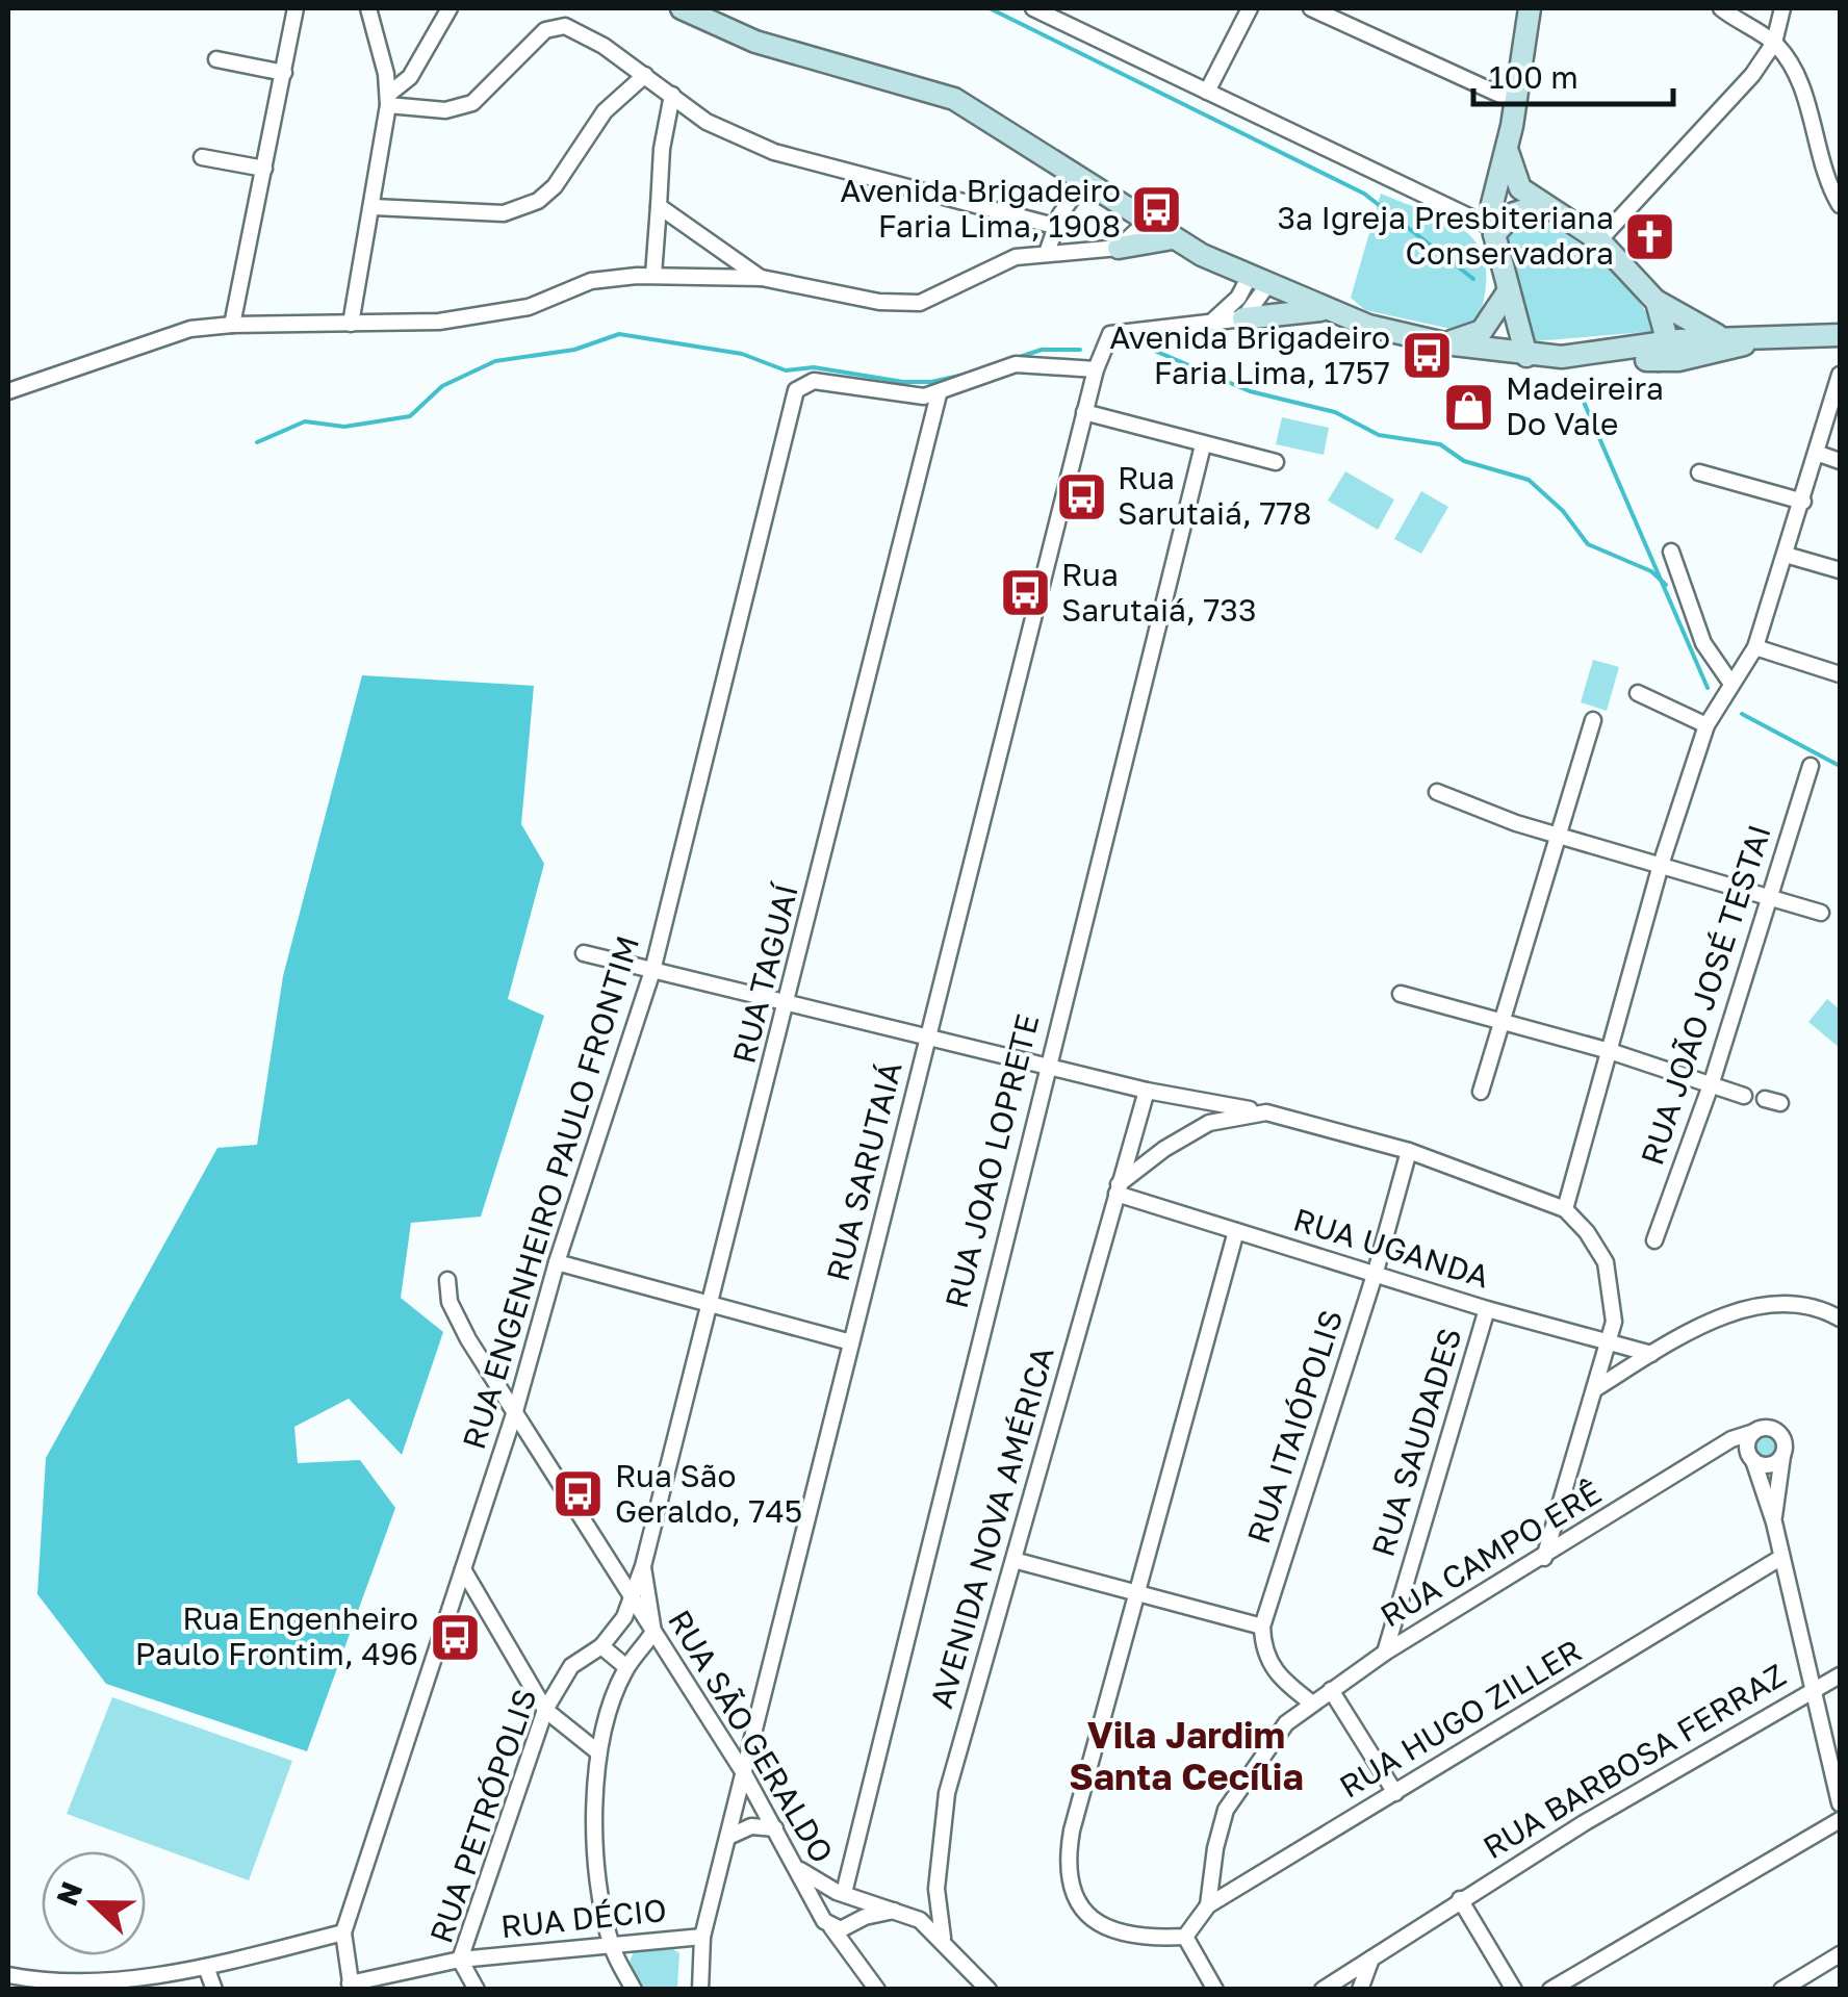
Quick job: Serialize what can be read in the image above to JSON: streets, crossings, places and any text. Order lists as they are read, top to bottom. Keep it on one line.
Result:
{"streets":{"street":["RUA TAGUAÍ","RUA JOÃO JOSÉ TESTAI","RUA JOAO LOPRETE","RUA SARUTAIÁ","RUA ENGENHEIRO PAULO FRONTIM","RUA UGANDA","RUA ITAIÓPOLIS","RUA SAUDADES","AVENIDA NOVA AMÉRICA","RUA CAMPO ERÊ","RUA HUGO ZILLER","RUA SÃO GERALDO","RUA BARBOSA FERRAZ","RUA PETRÓPOLIS","RUA DÉCIO"]},"crossings":[["RUA TAGUAÍ","RUA ENGENHEIRO PAULO FRONTIM"],["RUA TAGUAÍ","RUA SÃO GERALDO"],["RUA JOAO LOPRETE","RUA SÃO GERALDO"],["RUA SARUTAIÁ","RUA SÃO GERALDO"],["RUA SARUTAIÁ","RUA DÉCIO"],["RUA ENGENHEIRO PAULO FRONTIM","RUA SÃO GERALDO"],["RUA ENGENHEIRO PAULO FRONTIM","RUA DÉCIO"],["RUA UGANDA","RUA ITAIÓPOLIS"],["RUA UGANDA","RUA SAUDADES"],["RUA UGANDA","AVENIDA NOVA AMÉRICA"],["RUA SAUDADES","RUA CAMPO ERÊ"],["RUA CAMPO ERÊ","RUA HUGO ZILLER"],["RUA SÃO GERALDO","RUA PETRÓPOLIS"],["RUA PETRÓPOLIS","RUA DÉCIO"]],"districts":["Vila Jardim Santa Cecília"],"places":{"bus stop":["Avenida Brigadeiro Faria Lima, 1908","Avenida Brigadeiro Faria Lima, 1757","Rua Sarutaiá, 778","Rua Sarutaiá, 733","Rua São Geraldo, 745","Rua Engenheiro Paulo Frontim, 496"],"church":["3ª Igreja Presbiteriana Conservadora"],"shop":["Madeireira Do Vale"]},"scale_bar":"100 m","north":"left"}
